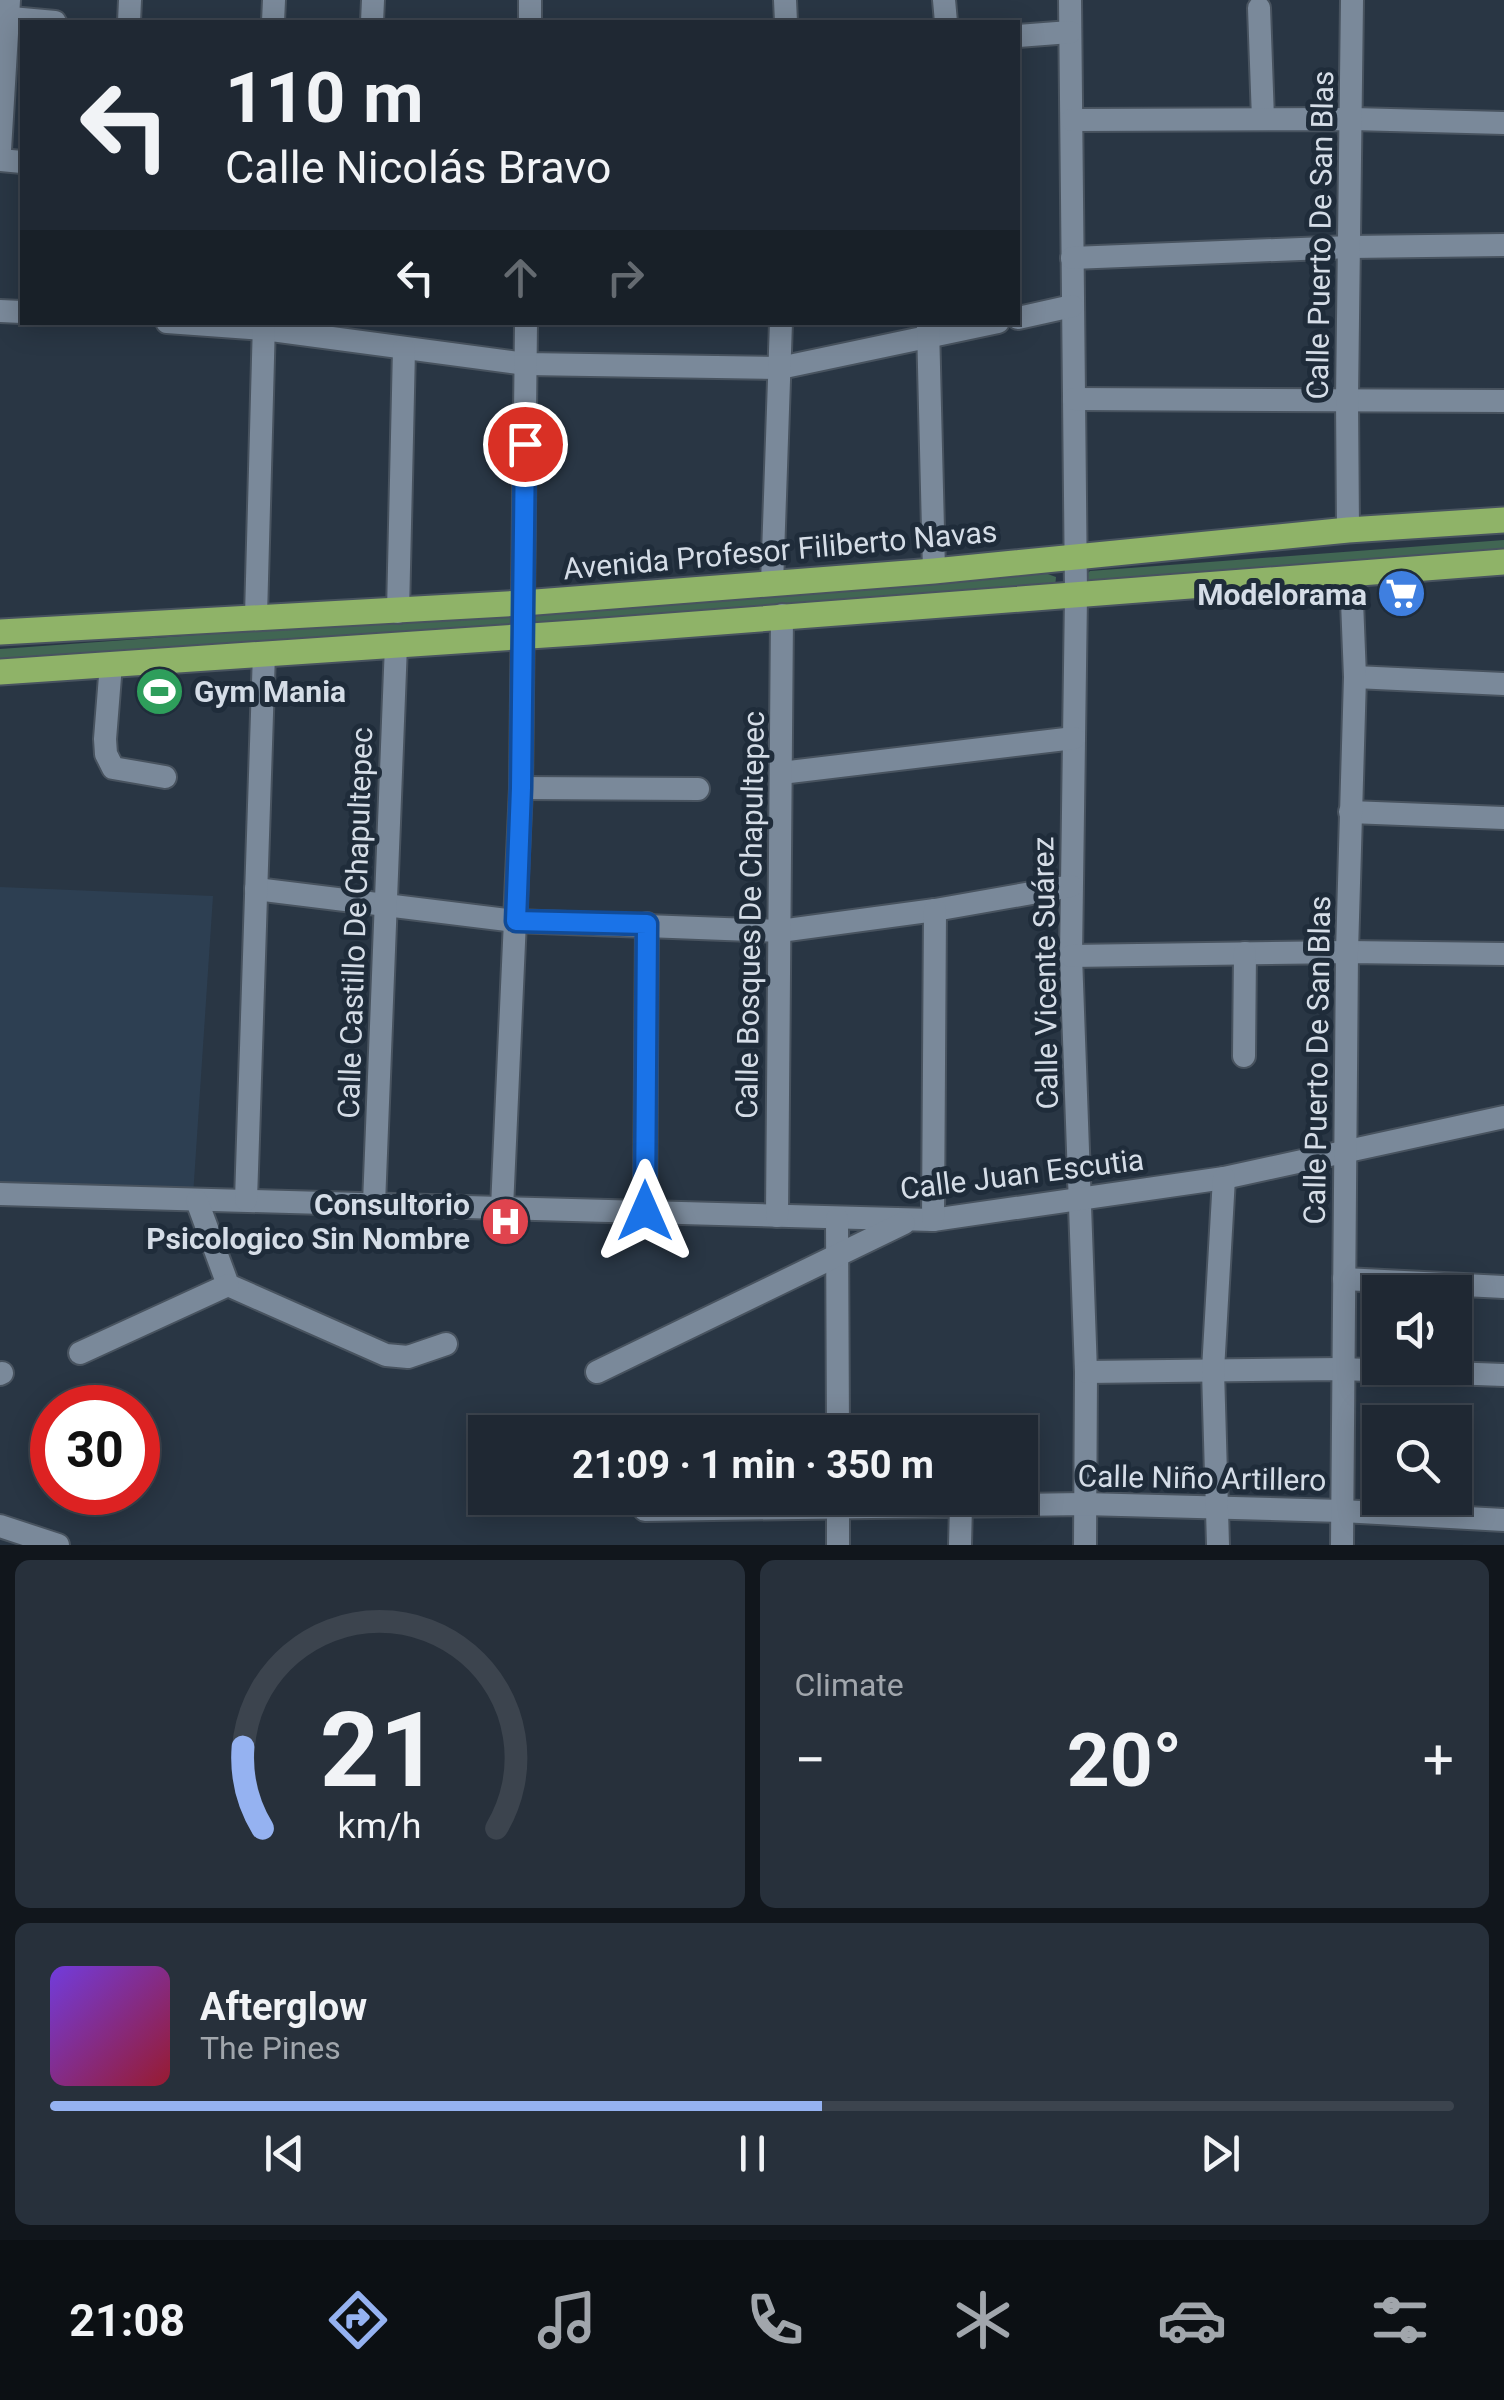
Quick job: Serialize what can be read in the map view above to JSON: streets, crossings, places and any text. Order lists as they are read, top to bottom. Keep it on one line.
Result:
{"streets":{"main road":["Avenida Profesor Filiberto Navas"],"street":["Calle Puerto De San Blas","Calle Bosques De Chapultepec","Calle Castillo De Chapultepec","Calle Vicente Suárez","Calle Juan Escutia","Calle Niño Artillero"]},"crossings":[["Calle Puerto De San Blas","Avenida Profesor Filiberto Navas"],["Calle Puerto De San Blas","Calle Juan Escutia"],["Calle Puerto De San Blas","Calle Niño Artillero"],["Avenida Profesor Filiberto Navas","Calle Vicente Suárez"],["Calle Bosques De Chapultepec","Calle Juan Escutia"],["Calle Castillo De Chapultepec","Calle Juan Escutia"],["Calle Vicente Suárez","Calle Juan Escutia"],["Calle Vicente Suárez","Calle Niño Artillero"]],"places":{"supermarket":["Modelorama"],"sports":["Gym Mania"],"hospital":["Consultorio Psicologico Sin Nombre"]},"page":{"turn":["110 m","Calle Nicolás Bravo"],"limit":"30","trip":"21:09 · 1 min · 350 m","tile":"Climate","heat":["−","20°","+"],"song":["Afterglow","The Pines"],"tabs":"21:08","gauge":["21","km/h"]}}
